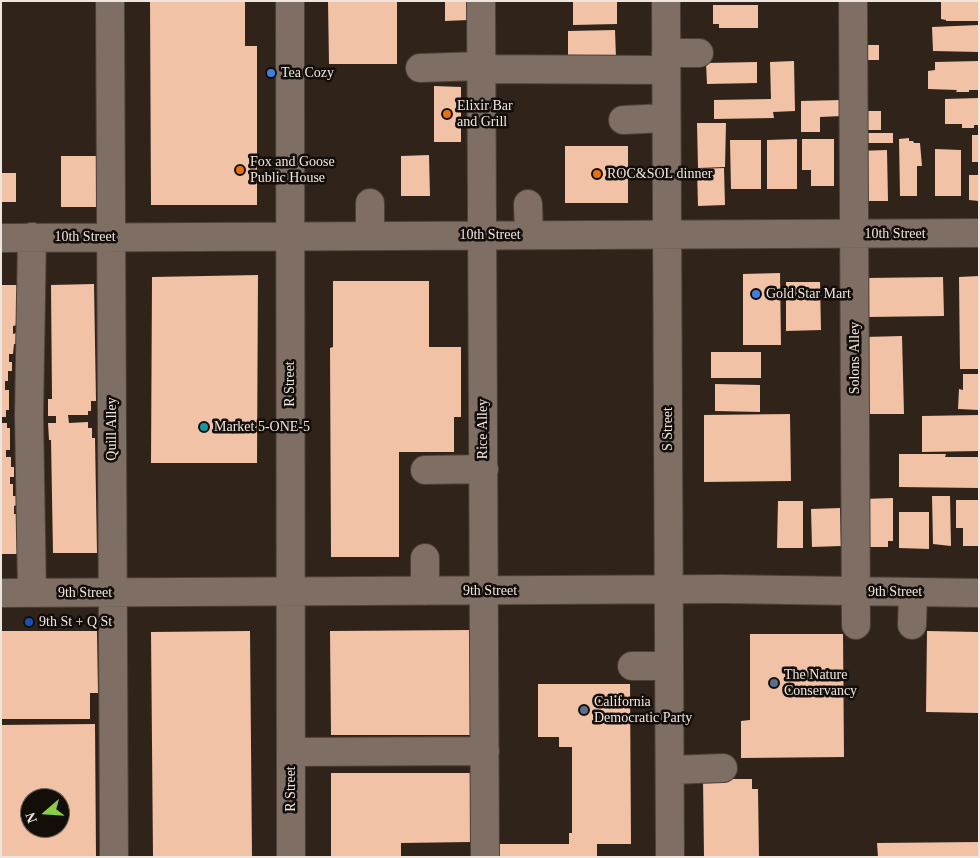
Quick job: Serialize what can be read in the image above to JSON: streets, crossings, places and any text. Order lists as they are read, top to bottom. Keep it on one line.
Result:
{"streets":{"street":["10th Street","Solons Alley","R Street","Quill Alley","Rice Alley","S Street","9th Street"]},"crossings":[["10th Street","Solons Alley"],["10th Street","R Street"],["10th Street","Quill Alley"],["10th Street","Rice Alley"],["10th Street","S Street"],["Solons Alley","9th Street"],["R Street","9th Street"],["Quill Alley","9th Street"],["Rice Alley","9th Street"],["S Street","9th Street"]],"places":["Tea Cozy","Elixir Bar and Grill","Fox and Goose Public House","ROC&SOL dinner","Gold Star Mart","Market 5-ONE-5","9th St + Q St","The Nature Conservancy","California Democratic Party"],"north":"left"}
